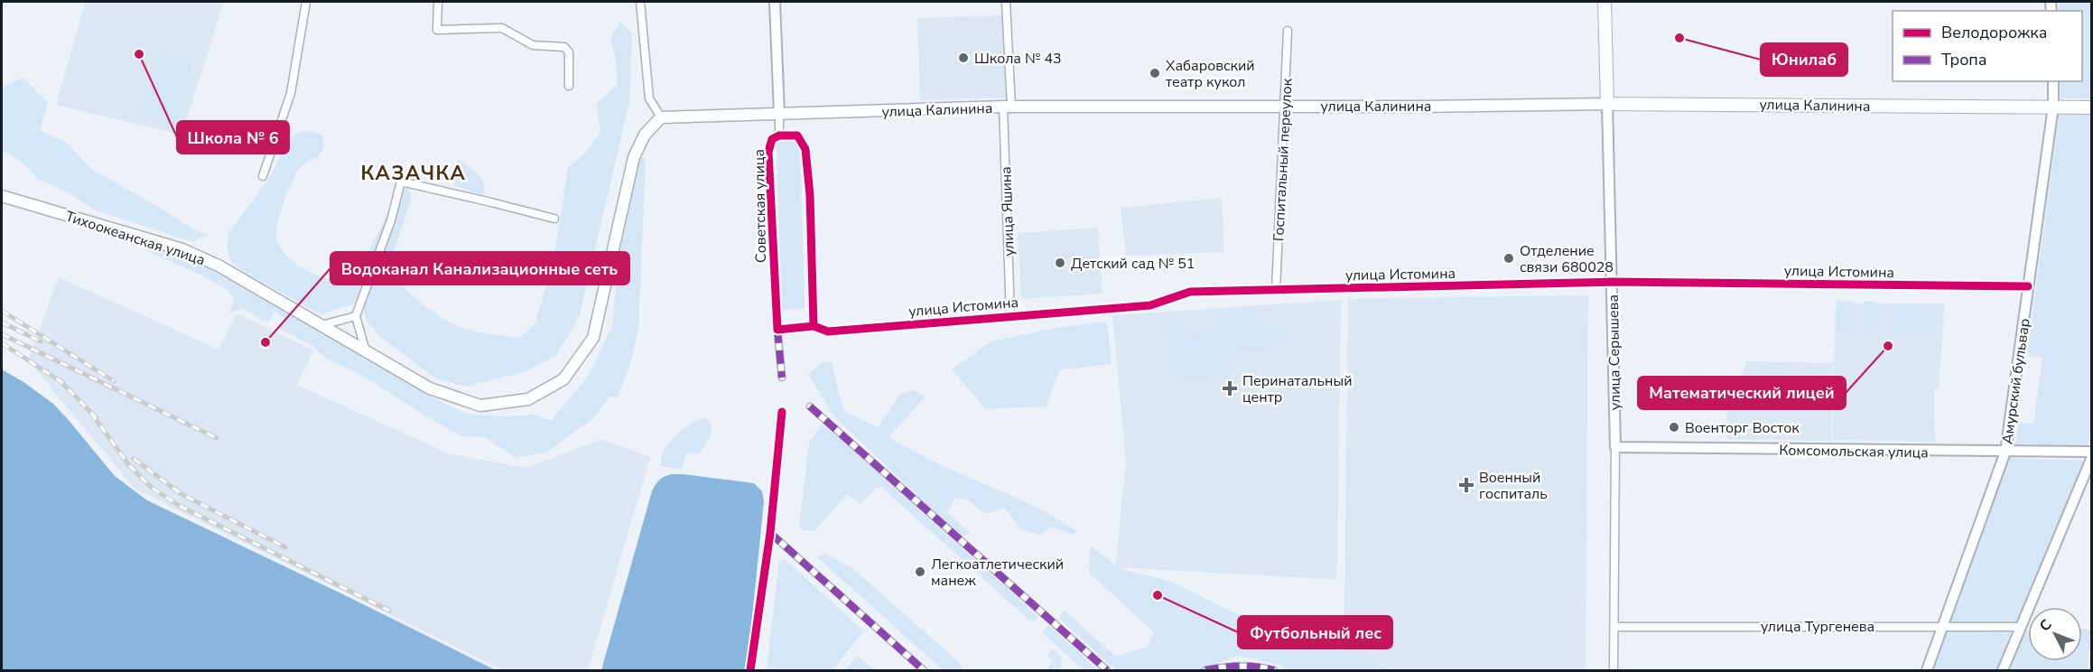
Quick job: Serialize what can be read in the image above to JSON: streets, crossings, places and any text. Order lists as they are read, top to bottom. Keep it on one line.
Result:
{"streets":{"main road":["улица Калинина","Тихоокеанская улица","улица Серышева"],"street":["Госпитальный переулок","Советская улица","улица Яшина","улица Истомина","Амурский бульвар","Комсомольская улица","улица Тургенева"]},"crossings":[["улица Калинина","Госпитальный переулок"],["улица Калинина","Советская улица"],["улица Калинина","улица Яшина"],["улица Калинина","Тихоокеанская улица"],["улица Калинина","улица Серышева"],["улица Калинина","Амурский бульвар"],["Госпитальный переулок","улица Истомина"],["Советская улица","улица Истомина"],["улица Яшина","улица Истомина"],["улица Истомина","улица Серышева"],["улица Истомина","Амурский бульвар"],["улица Серышева","Комсомольская улица"],["улица Серышева","улица Тургенева"],["Амурский бульвар","Комсомольская улица"],["Амурский бульвар","улица Тургенева"]],"districts":["КАЗАЧКА"],"places":{"other":["Юнилаб","Школа № 6","Школа № 43","Хабаровский театр кукол","Отделение связи 680028","Детский сад № 51","Водоканал Канализационные сеть","Математический лицей","Военторг Восток","Легкоатлетический манеж","Футбольный лес"],"health":["Перинатальный центр","Военный госпиталь"]},"legend":["Велодорожка","Тропа"],"north":"top left"}
